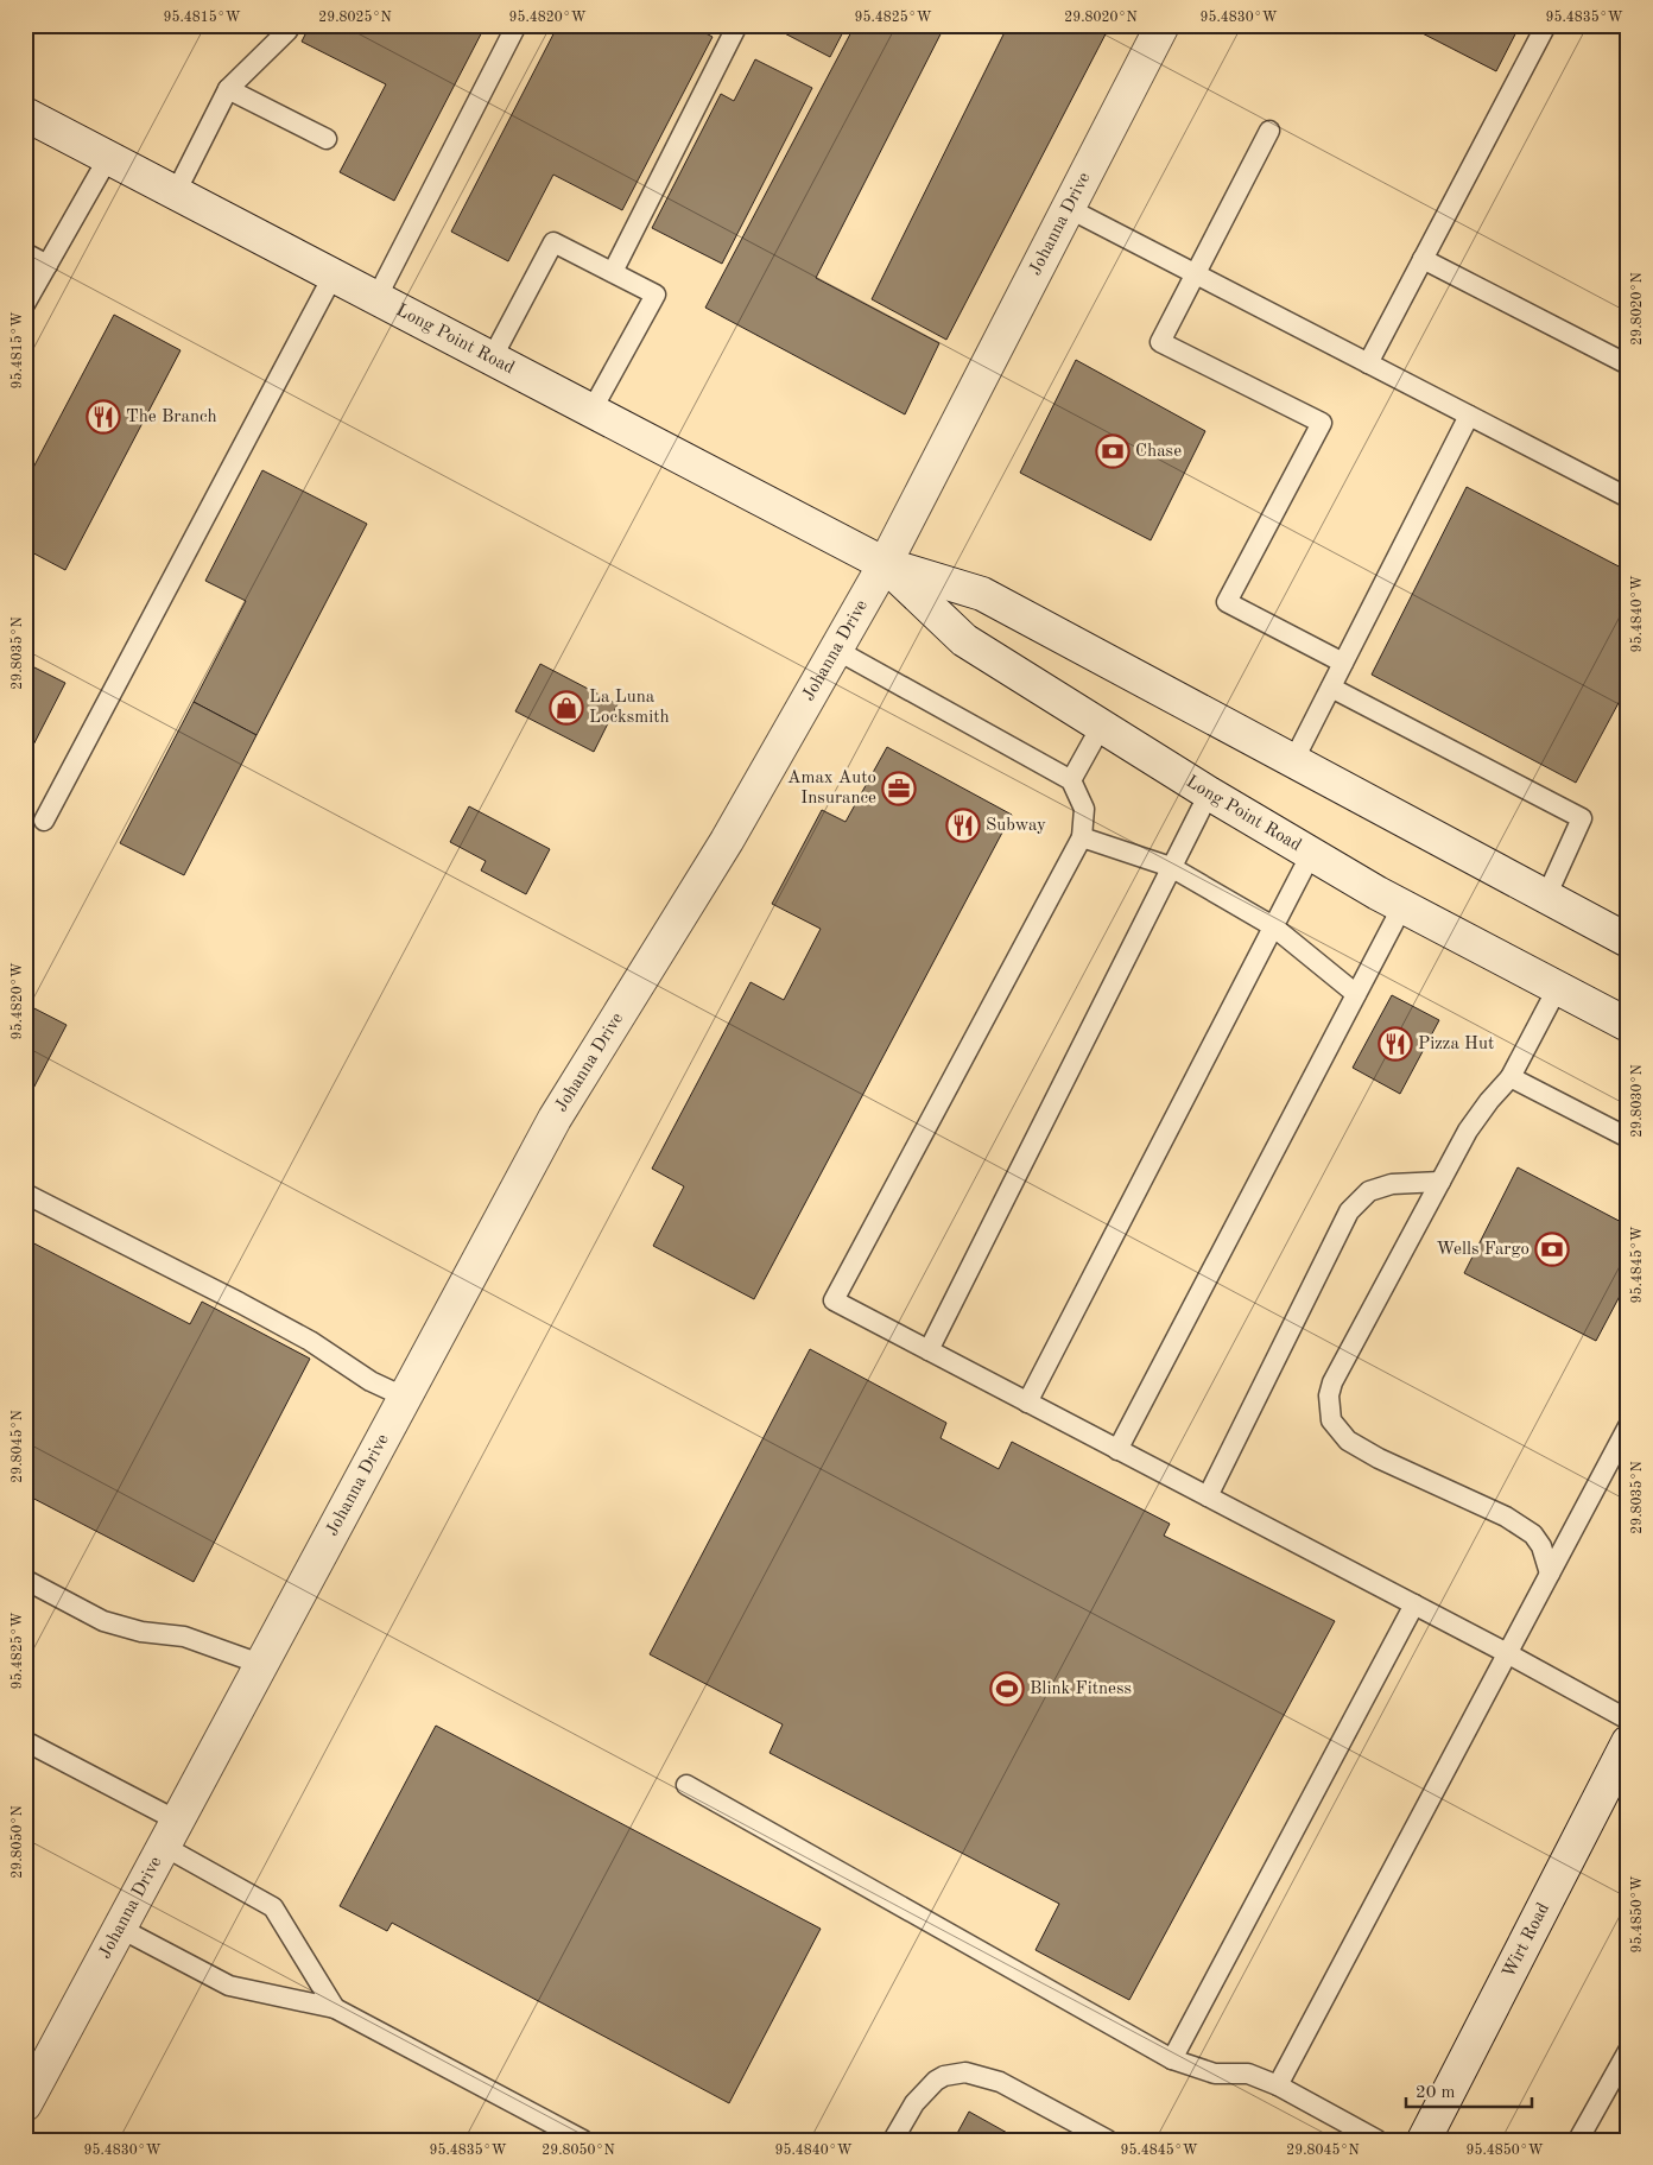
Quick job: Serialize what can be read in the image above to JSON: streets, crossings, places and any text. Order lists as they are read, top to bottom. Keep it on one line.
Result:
{"streets":{"main road":["Johanna Drive","Long Point Road","Wirt Road"]},"crossings":[["Johanna Drive","Long Point Road"]],"places":{"restaurant":["The Branch","Subway","Pizza Hut"],"bank":["Chase","Wells Fargo"],"shop":["La Luna Locksmith"],"office":["Amax Auto Insurance"],"sports":["Blink Fitness"]},"scale_bar":"20 m","coordinates":["95.4815°W","29.8025°N","95.4820°W","95.4825°W","29.8020°N","95.4830°W","95.4835°W","95.4840°W","29.8035°N","29.8030°N","95.4845°W","29.8045°N","29.8050°N","95.4850°W"]}
